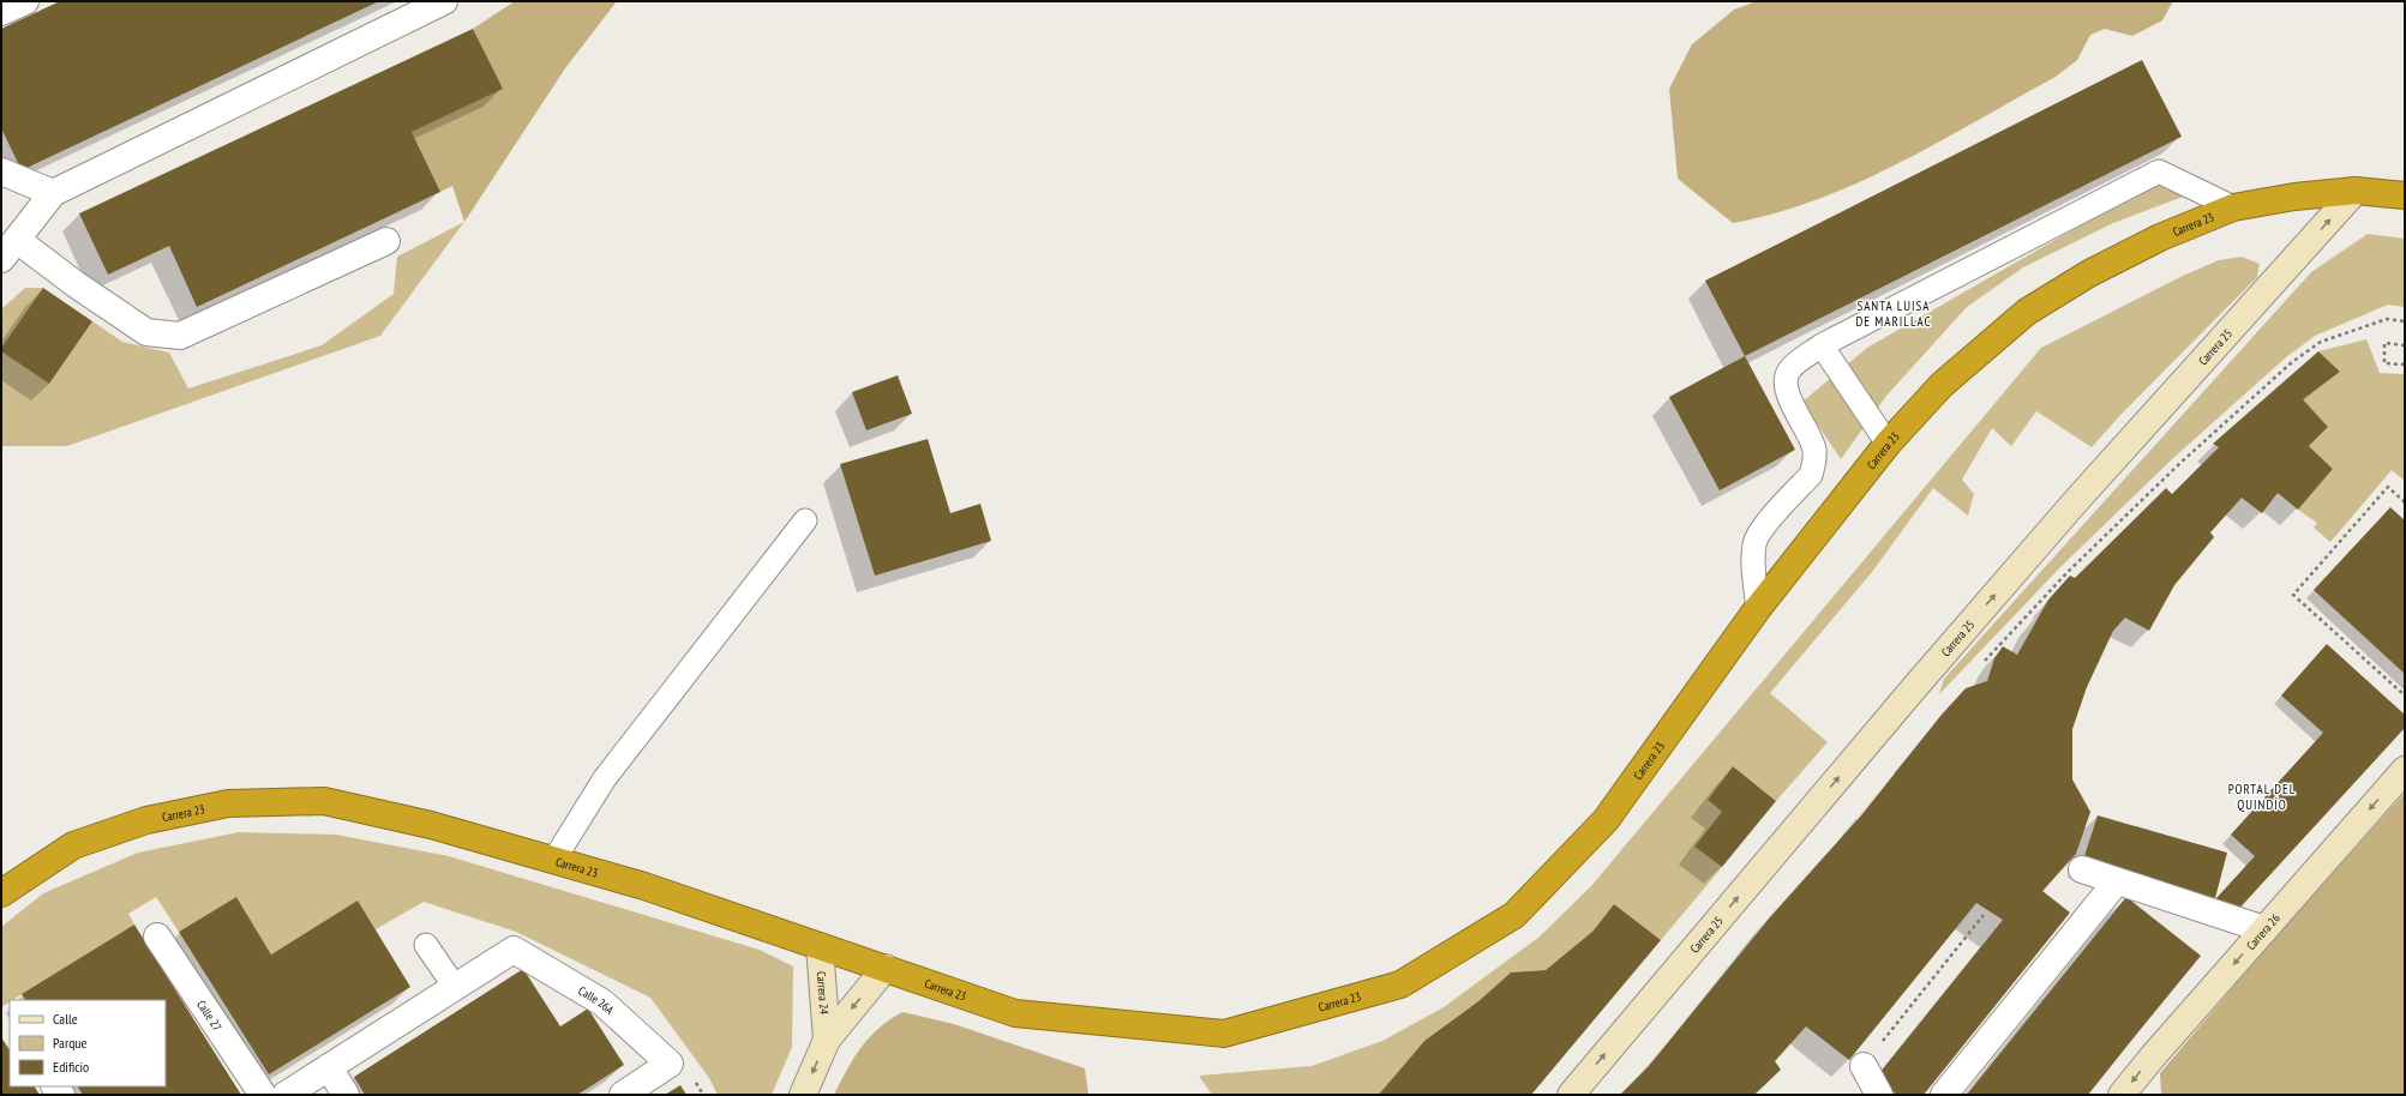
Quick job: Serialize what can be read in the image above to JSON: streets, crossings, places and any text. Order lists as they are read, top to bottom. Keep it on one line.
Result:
{"streets":{"highway":["Carrera 23"],"street":["Carrera 25","Carrera 26","Carrera 24","Calle 26A","Calle 27"]},"crossings":[["Carrera 23","Carrera 25"],["Carrera 23","Carrera 24"]],"one_way":["Carrera 25","Carrera 24"],"districts":["SANTA LUISA DE MARILLAC","PORTAL DEL QUINDÍO"],"legend":["Calle","Parque","Edificio"]}
